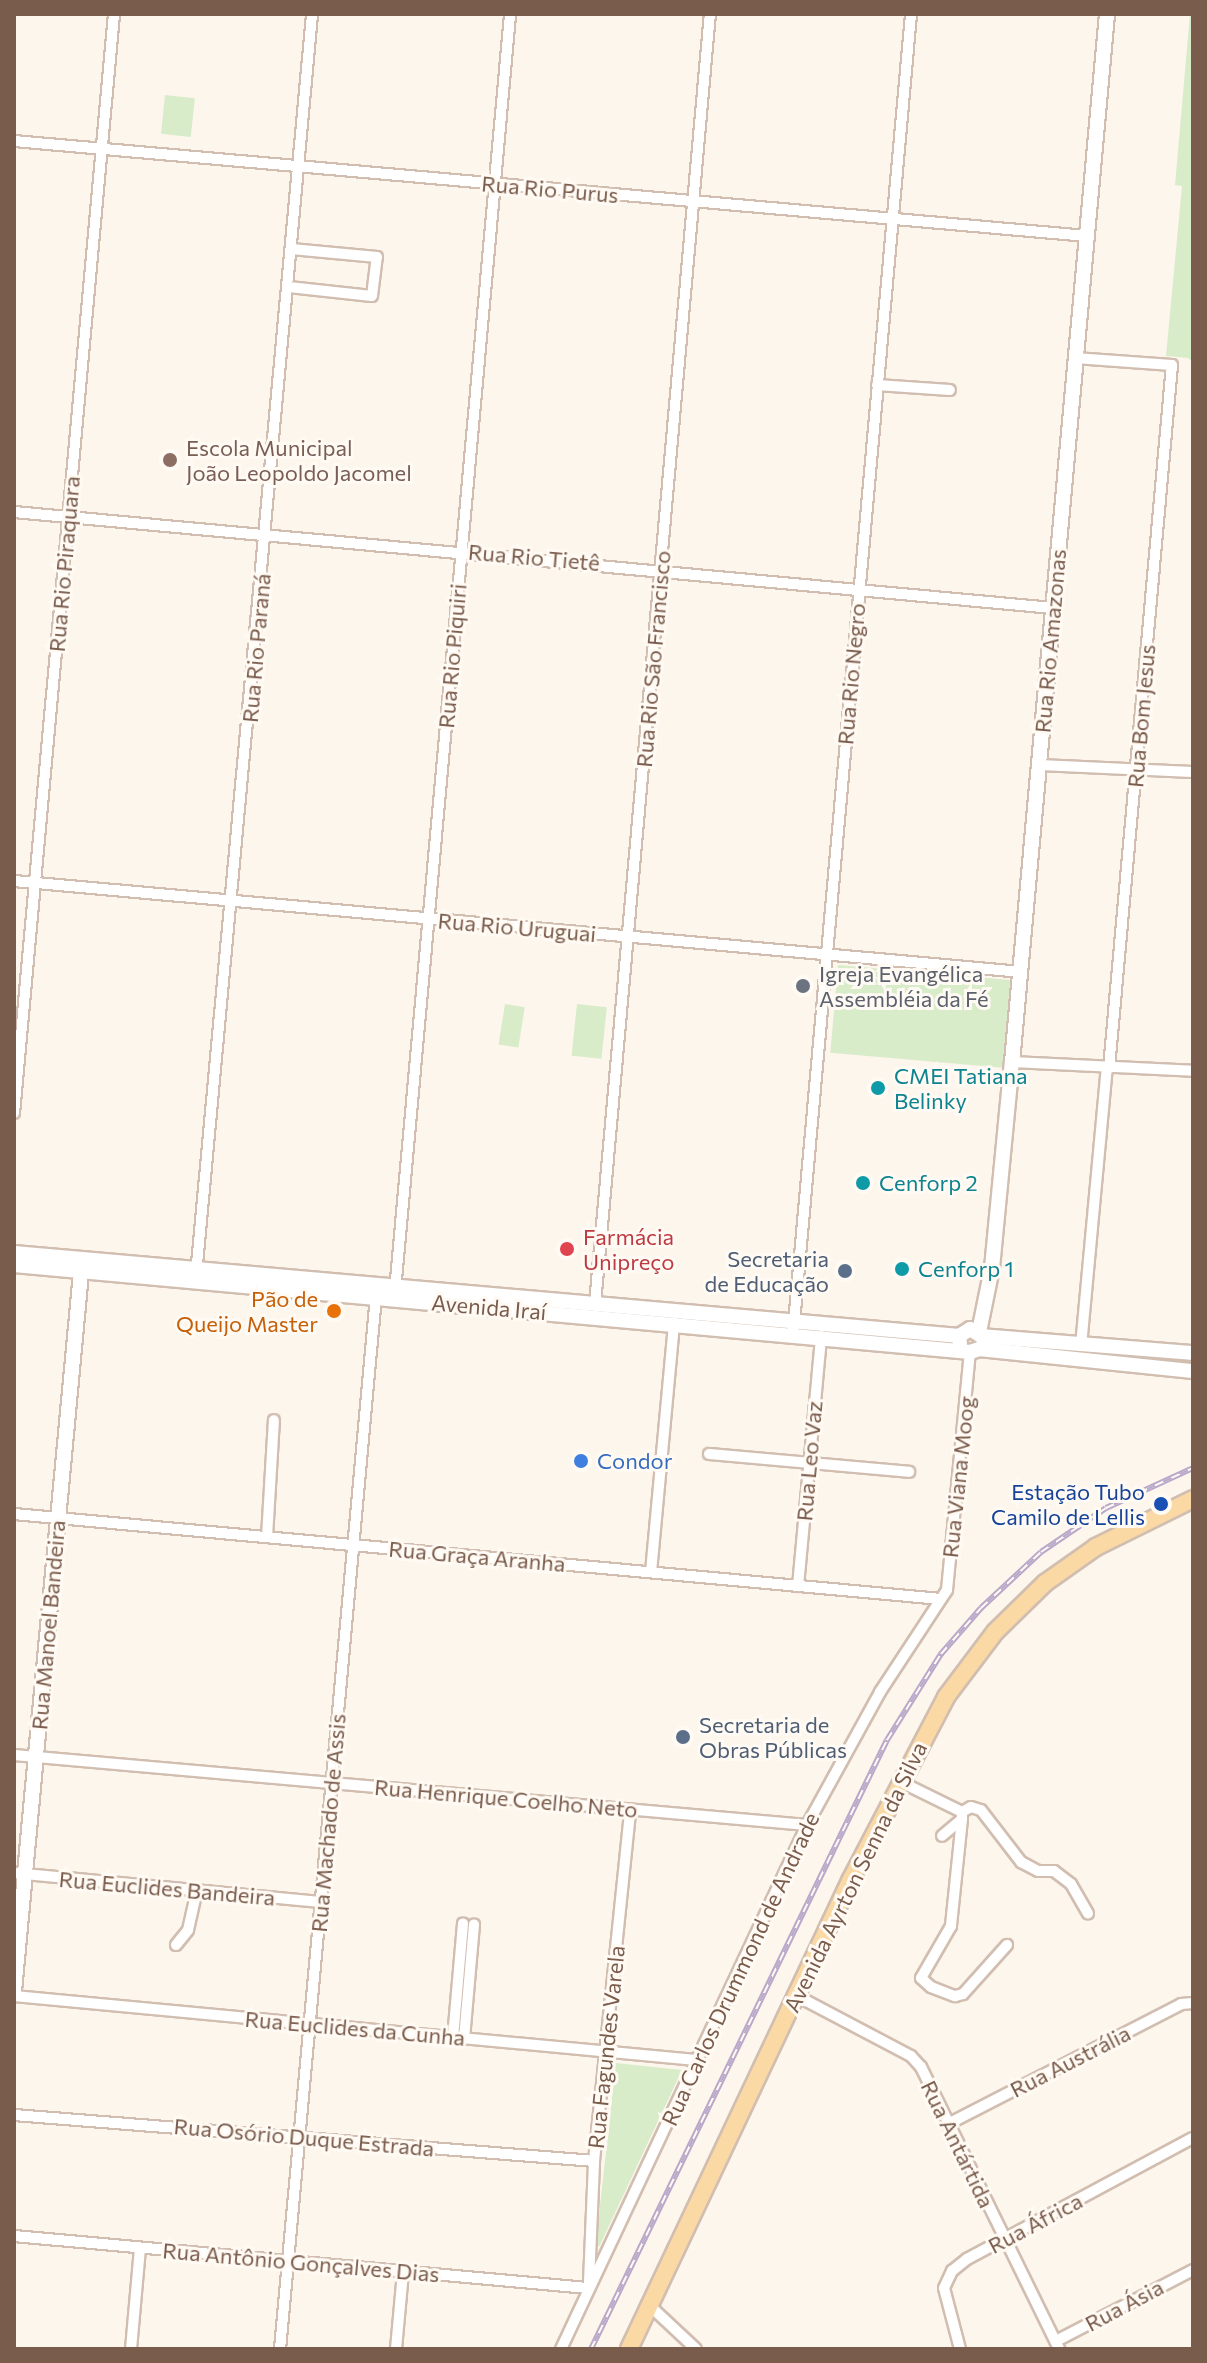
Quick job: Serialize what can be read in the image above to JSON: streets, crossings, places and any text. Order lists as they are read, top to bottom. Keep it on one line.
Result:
{"streets":{"main road":["Rua Rio Amazonas","Avenida Iraí","Rua Manoel Bandeira","Avenida Ayrton Senna da Silva"],"street":["Rua Rio Purus","Rua Rio Tietê","Rua Rio Piraquara","Rua Rio Paraná","Rua Rio Piquiri","Rua Rio São Francisco","Rua Rio Negro","Rua Bom Jesus","Rua Rio Uruguai","Rua Leo Vaz","Rua Viana Moog","Rua Graça Aranha","Rua Henrique Coelho Neto","Rua Machado de Assis","Rua Euclides Bandeira","Rua Carlos Drummond de Andrade","Rua Euclides da Cunha","Rua Fagundes Varela","Rua Austrália","Rua Osório Duque Estrada","Rua Antártida","Rua África","Rua Antônio Gonçalves Dias","Rua Ásia"]},"crossings":[["Rua Rio Purus","Rua Rio Piraquara"],["Rua Rio Purus","Rua Rio Amazonas"],["Rua Rio Purus","Rua Rio Paraná"],["Rua Rio Purus","Rua Rio Piquiri"],["Rua Rio Purus","Rua Rio São Francisco"],["Rua Rio Purus","Rua Rio Negro"],["Rua Rio Tietê","Rua Rio Piraquara"],["Rua Rio Tietê","Rua Rio Amazonas"],["Rua Rio Tietê","Rua Rio Paraná"],["Rua Rio Tietê","Rua Rio Piquiri"],["Rua Rio Tietê","Rua Rio São Francisco"],["Rua Rio Tietê","Rua Rio Negro"],["Rua Rio Piraquara","Rua Rio Uruguai"],["Rua Rio Amazonas","Rua Bom Jesus"],["Rua Rio Amazonas","Rua Rio Uruguai"],["Rua Rio Amazonas","Avenida Iraí"],["Rua Rio Amazonas","Rua Viana Moog"],["Rua Rio Paraná","Rua Rio Uruguai"],["Rua Rio Paraná","Avenida Iraí"],["Rua Rio Piquiri","Rua Rio Uruguai"],["Rua Rio Piquiri","Avenida Iraí"],["Rua Rio São Francisco","Rua Rio Uruguai"],["Rua Rio São Francisco","Avenida Iraí"],["Rua Rio Negro","Rua Rio Uruguai"],["Rua Rio Negro","Avenida Iraí"],["Rua Bom Jesus","Avenida Iraí"],["Avenida Iraí","Rua Leo Vaz"],["Avenida Iraí","Rua Viana Moog"],["Avenida Iraí","Rua Manoel Bandeira"],["Avenida Iraí","Rua Machado de Assis"],["Rua Leo Vaz","Rua Graça Aranha"],["Rua Viana Moog","Rua Graça Aranha"],["Rua Viana Moog","Rua Carlos Drummond de Andrade"],["Rua Graça Aranha","Rua Manoel Bandeira"],["Rua Graça Aranha","Rua Machado de Assis"],["Rua Graça Aranha","Rua Carlos Drummond de Andrade"],["Rua Manoel Bandeira","Rua Henrique Coelho Neto"],["Rua Manoel Bandeira","Rua Euclides Bandeira"],["Rua Manoel Bandeira","Rua Euclides da Cunha"],["Rua Henrique Coelho Neto","Rua Machado de Assis"],["Rua Henrique Coelho Neto","Rua Carlos Drummond de Andrade"],["Rua Henrique Coelho Neto","Rua Fagundes Varela"],["Rua Machado de Assis","Rua Euclides Bandeira"],["Rua Machado de Assis","Rua Euclides da Cunha"],["Rua Machado de Assis","Rua Osório Duque Estrada"],["Rua Machado de Assis","Rua Antônio Gonçalves Dias"],["Avenida Ayrton Senna da Silva","Rua Antártida"],["Rua Carlos Drummond de Andrade","Rua Euclides da Cunha"],["Rua Carlos Drummond de Andrade","Rua Fagundes Varela"],["Rua Carlos Drummond de Andrade","Rua Antônio Gonçalves Dias"],["Rua Euclides da Cunha","Rua Fagundes Varela"],["Rua Fagundes Varela","Rua Osório Duque Estrada"],["Rua Fagundes Varela","Rua Antônio Gonçalves Dias"],["Rua Austrália","Rua Antártida"],["Rua Antártida","Rua África"],["Rua Antártida","Rua Ásia"]],"places":["Escola Municipal João Leopoldo Jacomel","Igreja Evangélica Assembléia da Fé","CMEI Tatiana Belinky","Cenforp 2","Farmácia Unipreço","Cenforp 1","Secretaria de Educação","Pão de Queijo Master","Condor","Estação Tubo Camilo de Lellis","Secretaria de Obras Públicas"]}
